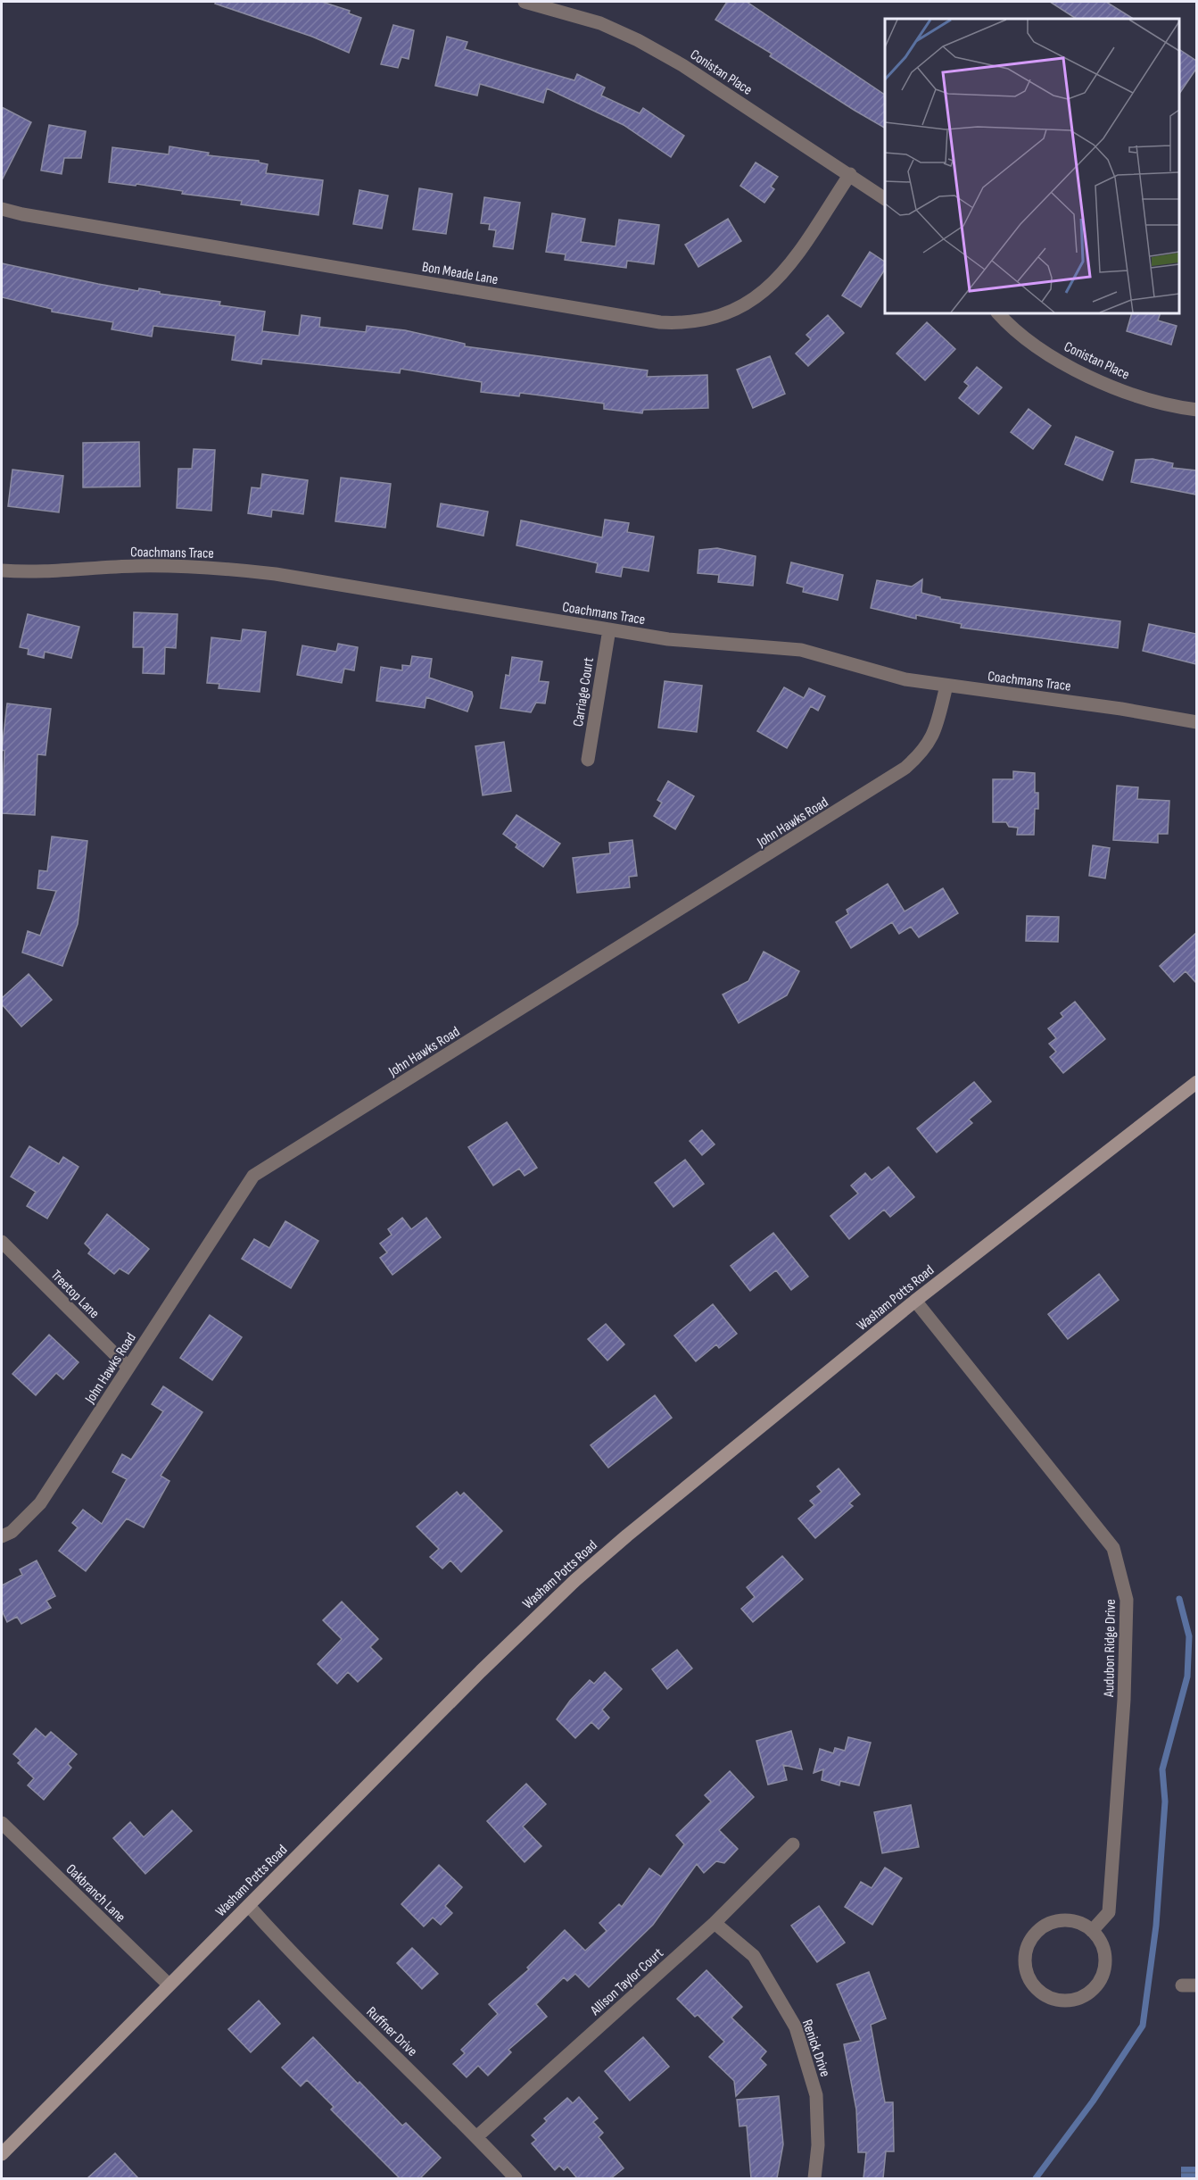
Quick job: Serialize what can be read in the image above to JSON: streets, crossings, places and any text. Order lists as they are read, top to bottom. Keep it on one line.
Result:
{"streets":{"street":["Conistan Place","Bon Meade Lane","Coachmans Trace","Carriage Court","John Hawks Road","Treetop Lane","Washam Potts Road","Audubon Ridge Drive","Oakbranch Lane","Allison Taylor Court","Ruffner Drive","Renick Drive"]},"crossings":[["Conistan Place","Bon Meade Lane"],["Coachmans Trace","Carriage Court"],["Coachmans Trace","John Hawks Road"],["John Hawks Road","Treetop Lane"],["Washam Potts Road","Audubon Ridge Drive"],["Washam Potts Road","Oakbranch Lane"],["Washam Potts Road","Ruffner Drive"],["Allison Taylor Court","Ruffner Drive"],["Allison Taylor Court","Renick Drive"]]}
